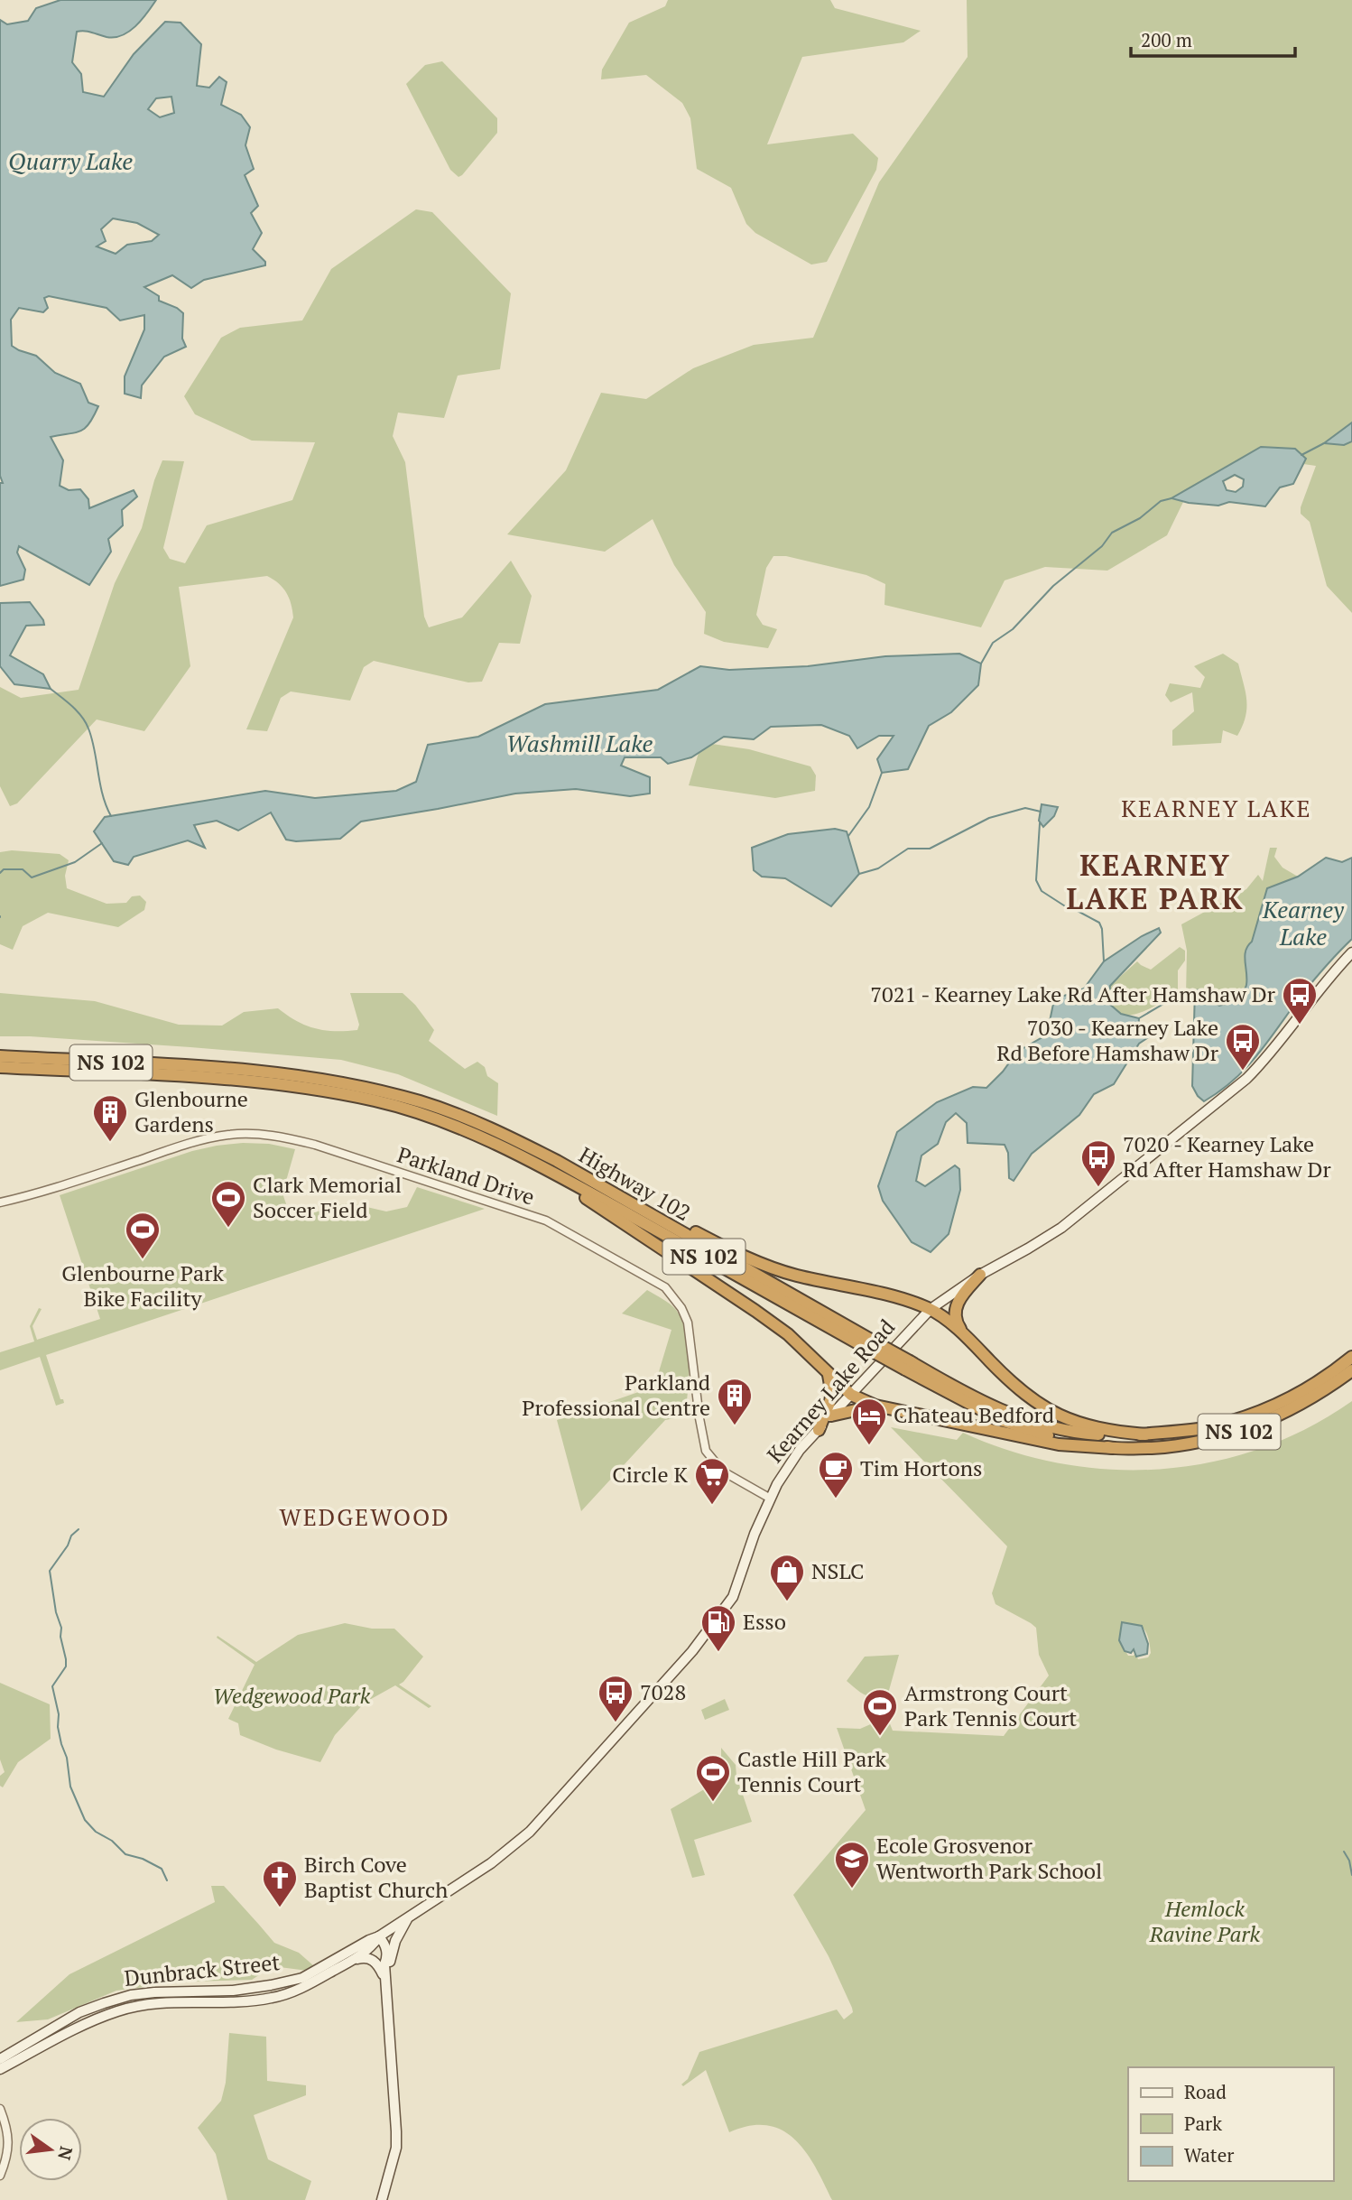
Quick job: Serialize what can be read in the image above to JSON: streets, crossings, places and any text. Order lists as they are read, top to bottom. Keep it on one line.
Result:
{"streets":{"highway":["NS 102","Highway 102"],"main road":["Kearney Lake Road","Dunbrack Street"],"street":["Parkland Drive"]},"crossings":[["Parkland Drive","Kearney Lake Road"],["Kearney Lake Road","Dunbrack Street"]],"districts":["KEARNEY LAKE","KEARNEY LAKE PARK","WEDGEWOOD"],"water":["Quarry Lake","Washmill Lake","Kearney Lake"],"parks":["Wedgewood Park","Hemlock Ravine Park"],"places":{"bus stop":["7021 - Kearney Lake Rd After Hamshaw Dr","7030 - Kearney Lake Rd Before Hamshaw Dr","7020 - Kearney Lake Rd After Hamshaw Dr","7028"],"building":["Glenbourne Gardens","Parkland Professional Centre"],"sports":["Clark Memorial Soccer Field","Glenbourne Park Bike Facility","Armstrong Court Park Tennis Court","Castle Hill Park Tennis Court"],"hotel":["Chateau Bedford"],"cafe":["Tim Hortons"],"supermarket":["Circle K"],"shop":["NSLC"],"fuel station":["Esso"],"school or university":["Ecole Grosvenor Wentworth Park School"],"church":["Birch Cove Baptist Church"]},"legend":["Road","Park","Water"],"scale_bar":"200 m","north":"right"}
